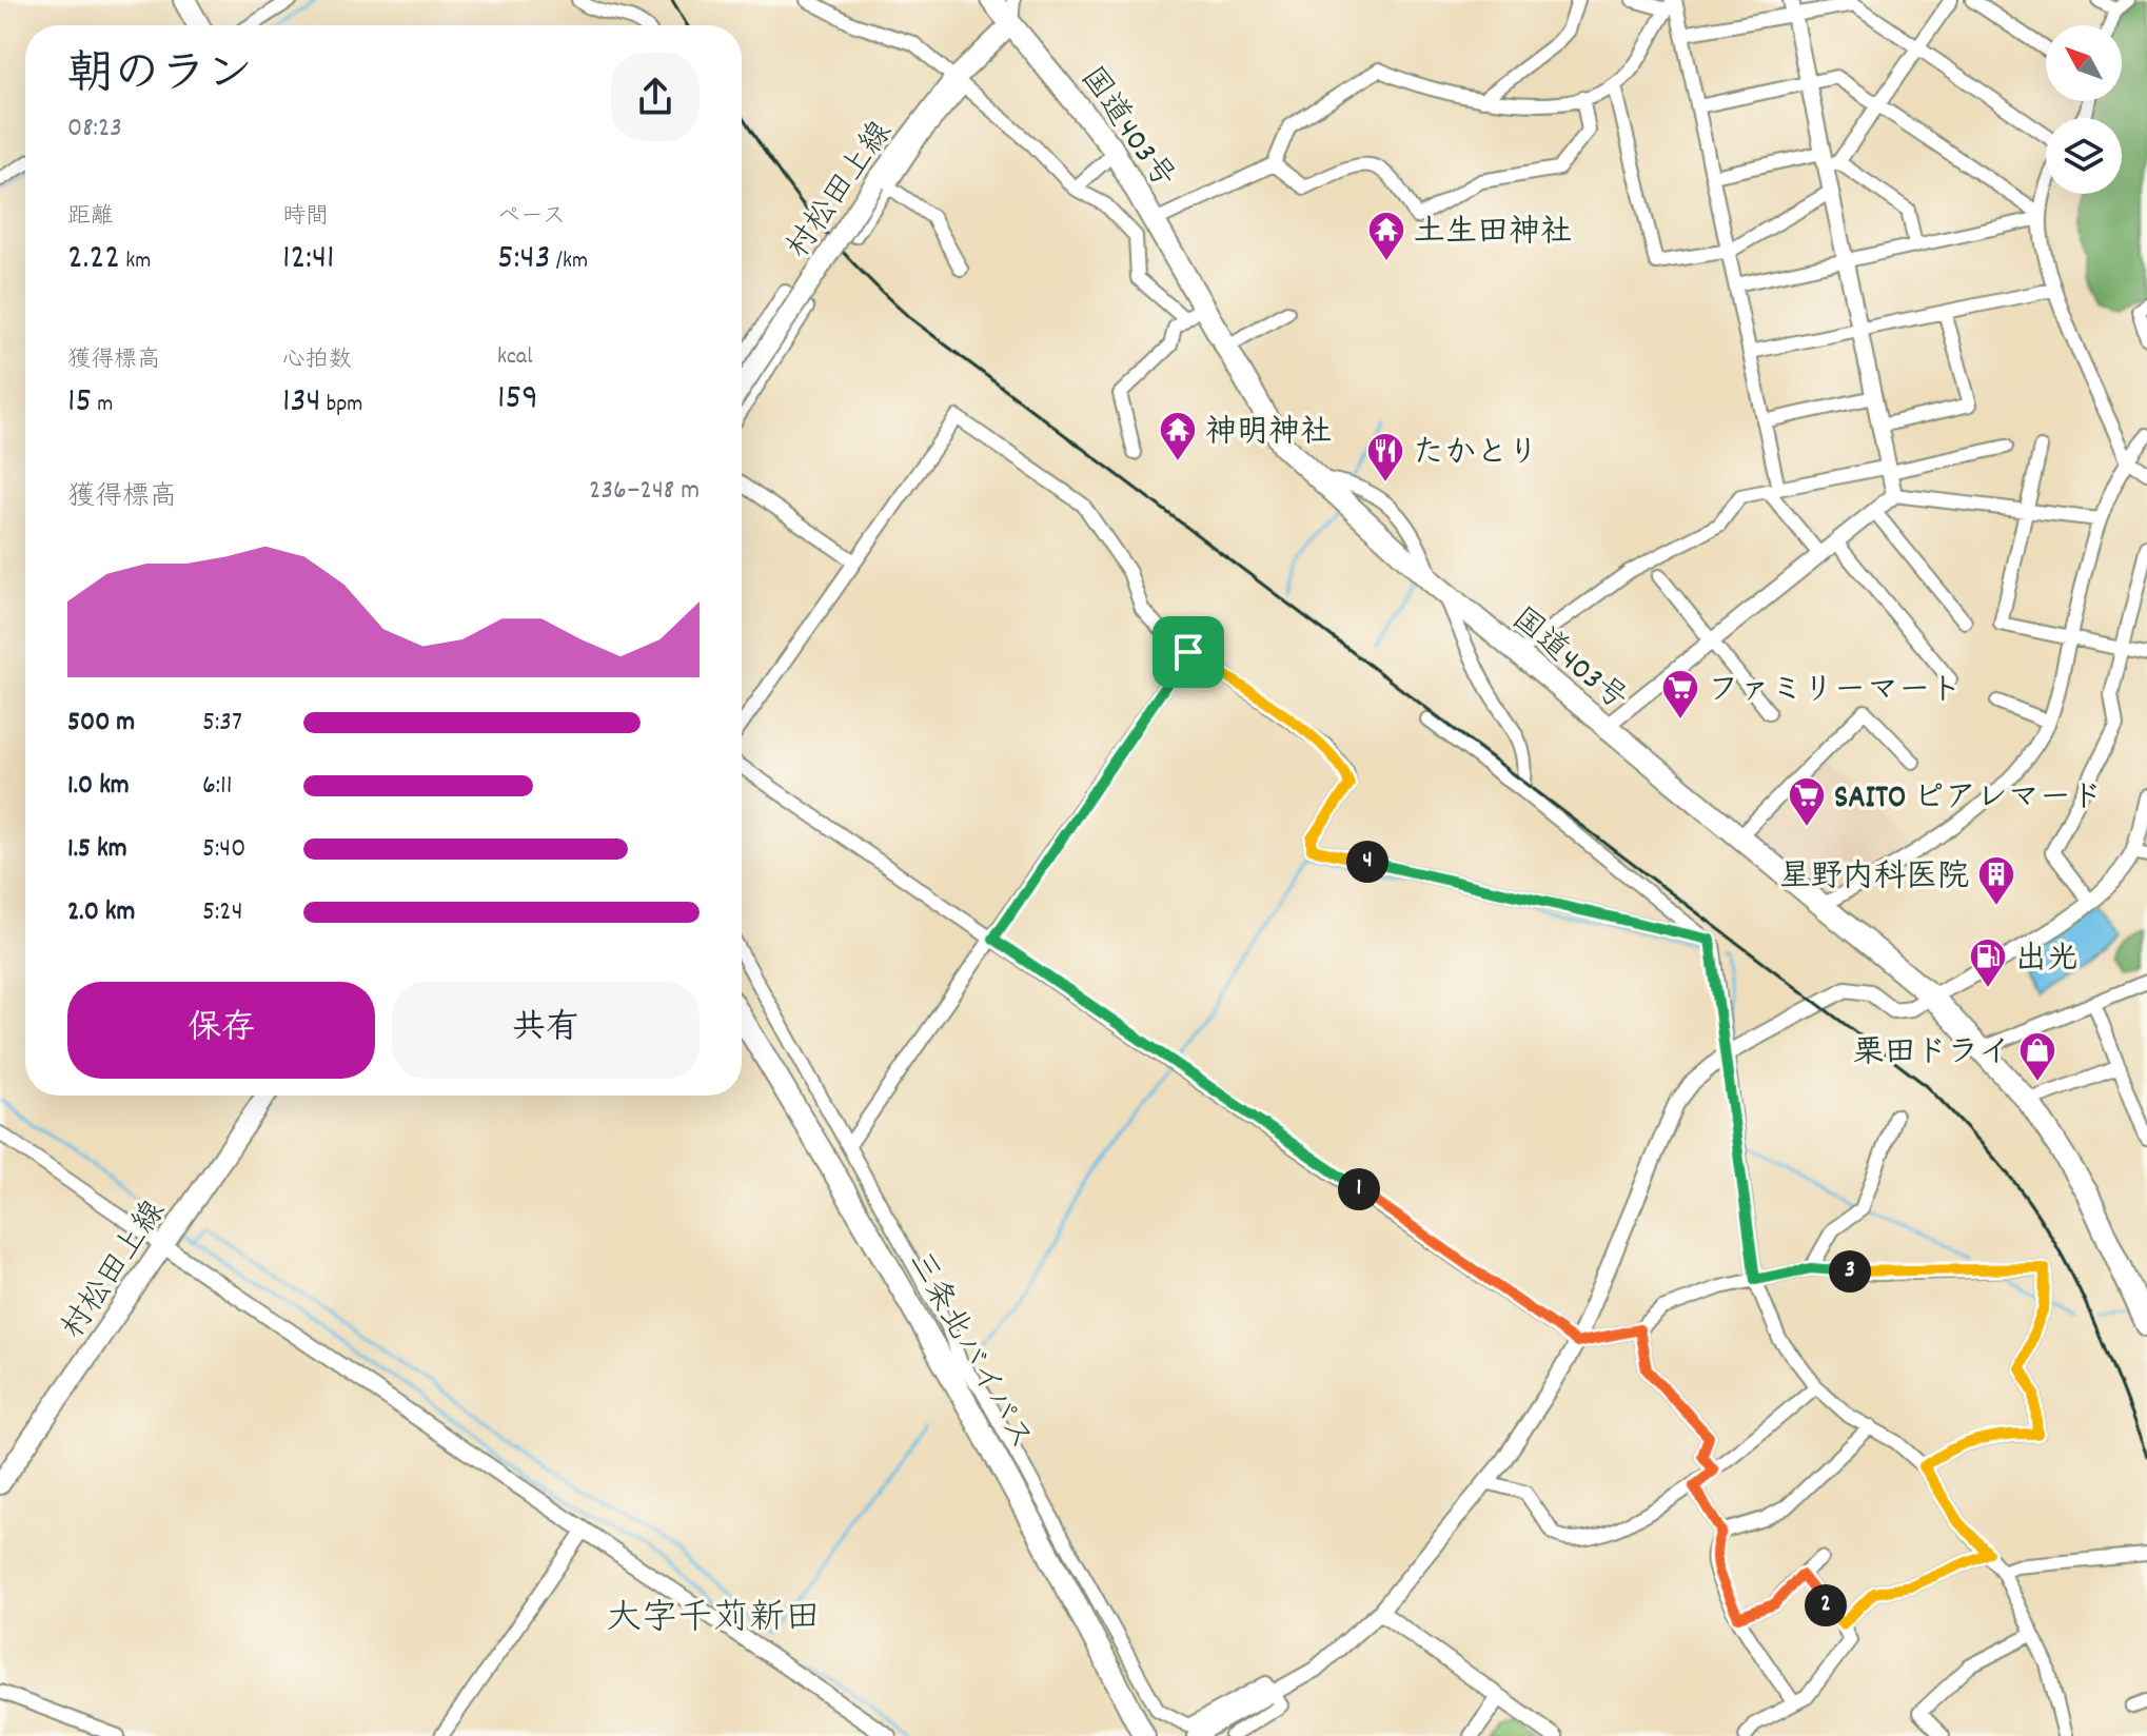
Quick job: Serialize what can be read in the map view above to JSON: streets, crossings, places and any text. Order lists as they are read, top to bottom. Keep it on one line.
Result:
{"streets":{"highway":["国道403号","三条北バイパス"],"main road":["村松田上線"]},"crossings":[["国道403号","村松田上線"]],"districts":["大字千苅新田"],"places":{"temple":["土生田神社","神明神社"],"restaurant":["たかとり"],"supermarket":["ファミリーマート","SAITO ピアレマード"],"building":["星野内科医院"],"fuel station":["出光"],"shop":["栗田ドライ"]},"north":"top left","page":{"heading":["朝のラン","08:23"],"stats":[["距離","2.22 km"],["時間","12:41"],["ペース","5:43 /km"],["獲得標高","15 m"],["心拍数","134 bpm"],["kcal","159"]],"chart":["獲得標高","236–248 m"],"list":[{"name":"500 m","note":"5:37"},{"name":"1.0 km","note":"6:11"},{"name":"1.5 km","note":"5:40"},{"name":"2.0 km","note":"5:24"}],"pins":["4","1","3","2"],"buttons":["保存","共有"]}}
